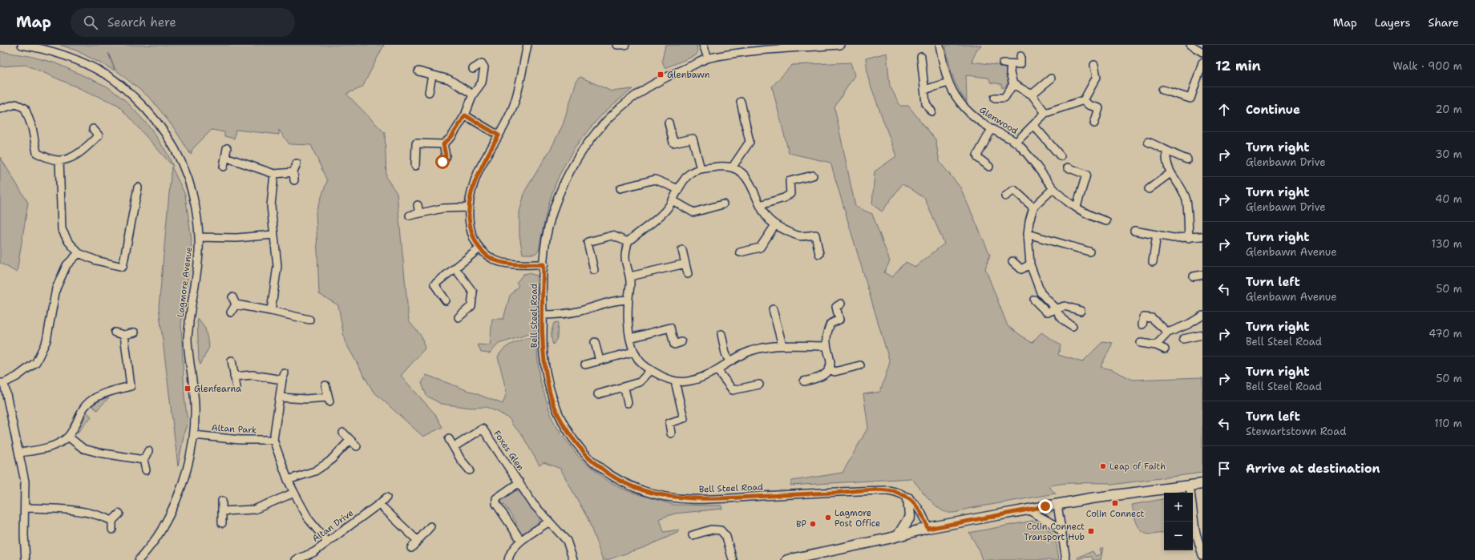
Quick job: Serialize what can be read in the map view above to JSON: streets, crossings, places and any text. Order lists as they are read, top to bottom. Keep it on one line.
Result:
{"streets":{"street":["Glenwood","Lagmore Avenue","Bell Steel Road","Altan Park","Foxes Glen","Altan Drive"]},"crossings":[["Lagmore Avenue","Altan Park"]],"places":{"transit":["Glenbawn","Glenfearna","Colin Connect","Colin Connect Transport Hub"],"other":["Leap of Faith","Lagmore Post Office","BP"]},"page":{"header":"Map","search":"Search here","nav":["Map","Layers","Share"],"heading":["12 min","Walk · 900 m"],"list":[["Continue","20 m"],["Turn right","Glenbawn Drive","30 m"],["Turn right","Glenbawn Drive","40 m"],["Turn right","Glenbawn Avenue","130 m"],["Turn left","Glenbawn Avenue","50 m"],["Turn right","Bell Steel Road","470 m"],["Turn right","Bell Steel Road","50 m"],["Turn left","Stewartstown Road","110 m"],"Arrive at destination"],"map_buttons":["+","−"]}}
